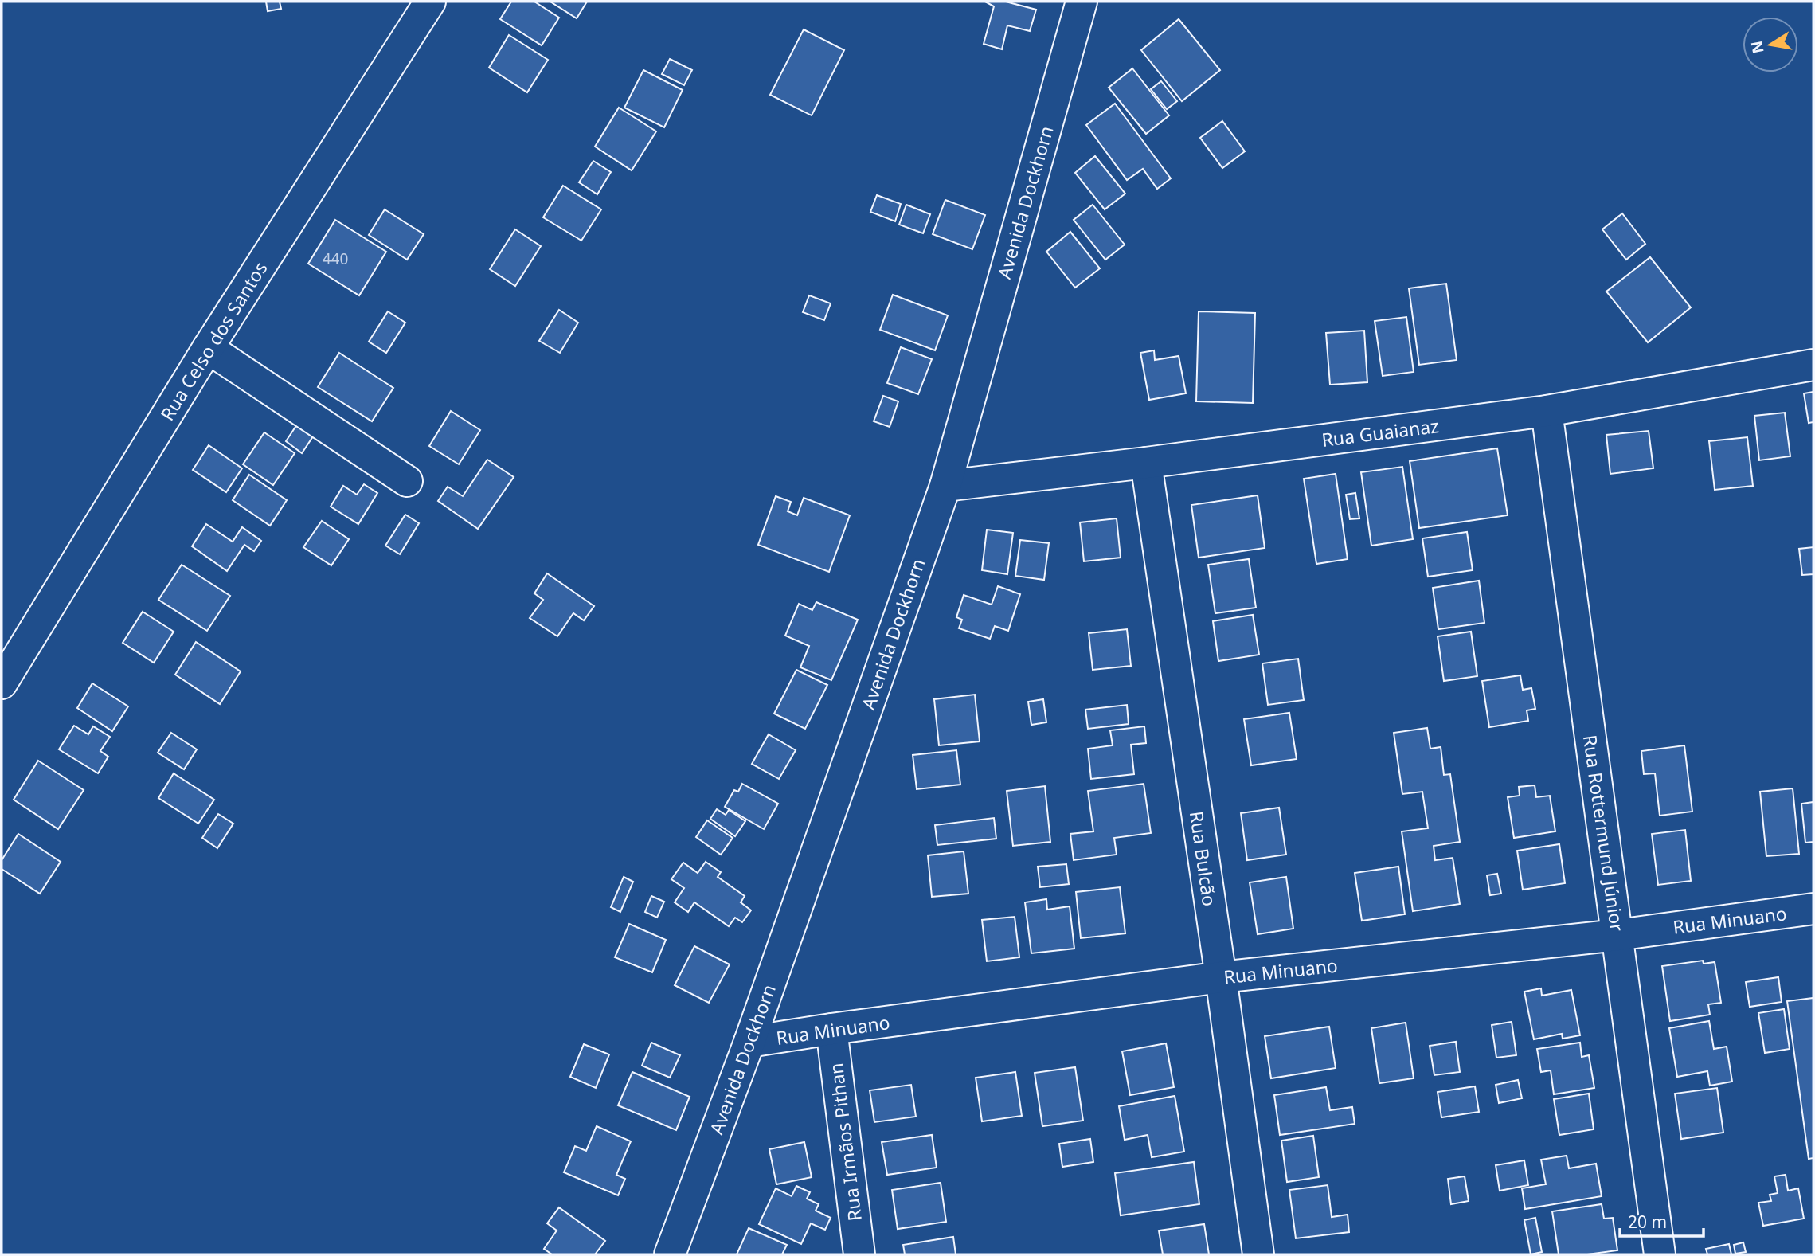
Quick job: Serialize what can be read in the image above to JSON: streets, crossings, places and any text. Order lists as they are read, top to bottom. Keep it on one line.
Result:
{"streets":{"street":["Avenida Dockhorn","Rua Celso dos Santos","Rua Guaianaz","Rua Rottermund Júnior","Rua Bulcão","Rua Minuano","Rua Irmãos Pithan"]},"crossings":[["Avenida Dockhorn","Rua Guaianaz"],["Avenida Dockhorn","Rua Minuano"],["Rua Guaianaz","Rua Rottermund Júnior"],["Rua Guaianaz","Rua Bulcão"],["Rua Rottermund Júnior","Rua Minuano"],["Rua Bulcão","Rua Minuano"],["Rua Minuano","Rua Irmãos Pithan"]],"house_numbers":["440"],"scale_bar":"20 m","north":"left"}
